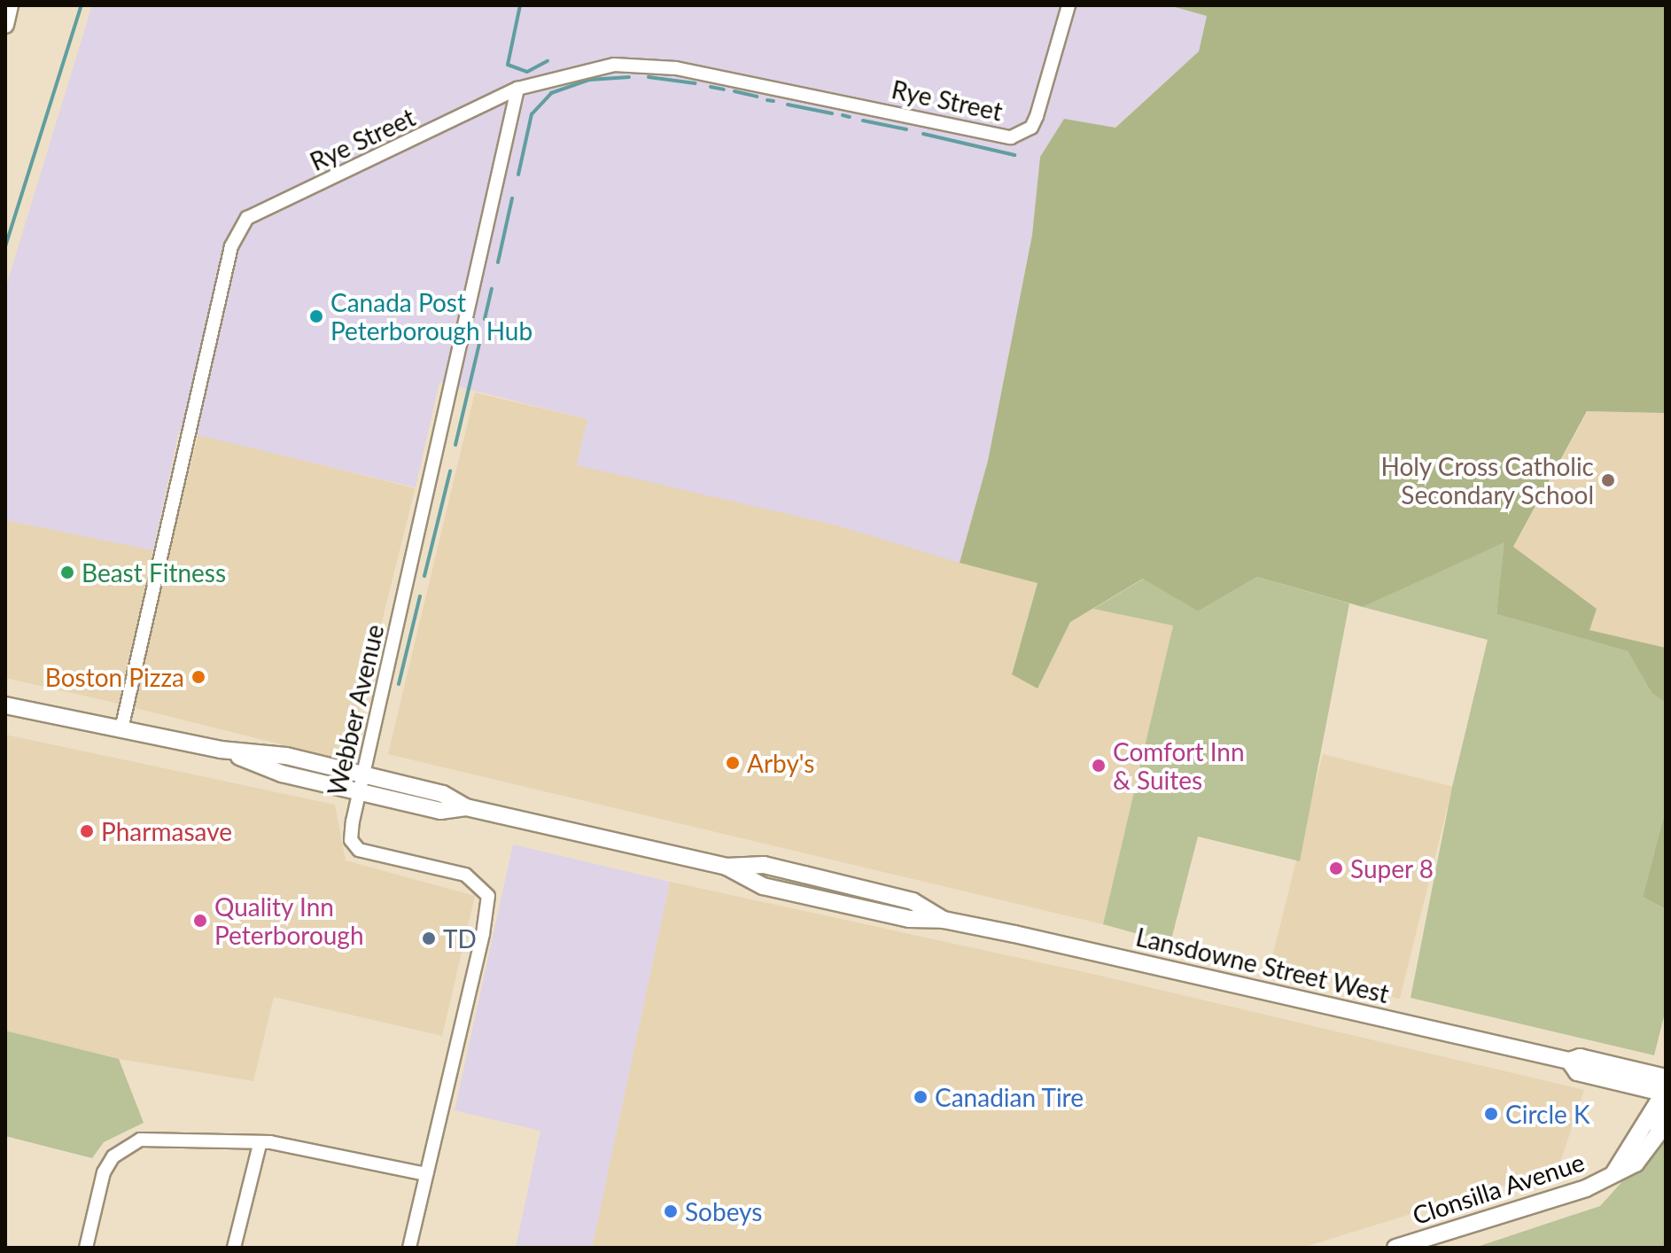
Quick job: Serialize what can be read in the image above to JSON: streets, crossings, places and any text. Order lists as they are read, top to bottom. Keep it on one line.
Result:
{"streets":{"main road":["Lansdowne Street West","Clonsilla Avenue"],"street":["Rye Street","Webber Avenue"]},"crossings":[["Rye Street","Webber Avenue"],["Rye Street","Lansdowne Street West"],["Webber Avenue","Lansdowne Street West"],["Lansdowne Street West","Clonsilla Avenue"]],"places":["Canada Post Peterborough Hub","Holy Cross Catholic Secondary School","Beast Fitness","Boston Pizza","Arby's","Comfort Inn & Suites","Pharmasave","Super 8","Quality Inn Peterborough","TD","Canadian Tire","Circle K","Sobeys"]}
